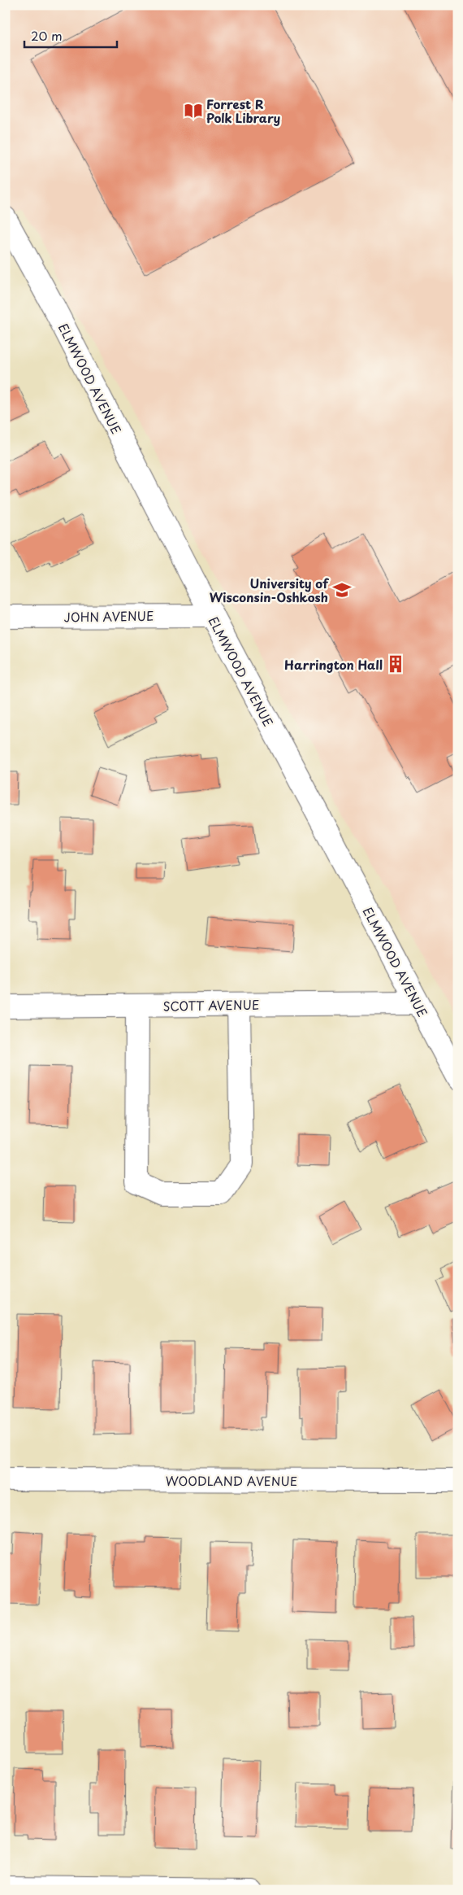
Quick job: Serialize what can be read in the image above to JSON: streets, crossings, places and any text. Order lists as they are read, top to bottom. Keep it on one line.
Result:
{"streets":{"street":["ELMWOOD AVENUE","JOHN AVENUE","SCOTT AVENUE","WOODLAND AVENUE"]},"crossings":[["ELMWOOD AVENUE","JOHN AVENUE"],["ELMWOOD AVENUE","SCOTT AVENUE"]],"places":{"library":["Forrest R Polk Library"],"school or university":["University of Wisconsin-Oshkosh"],"building":["Harrington Hall"]},"scale_bar":"20 m"}
